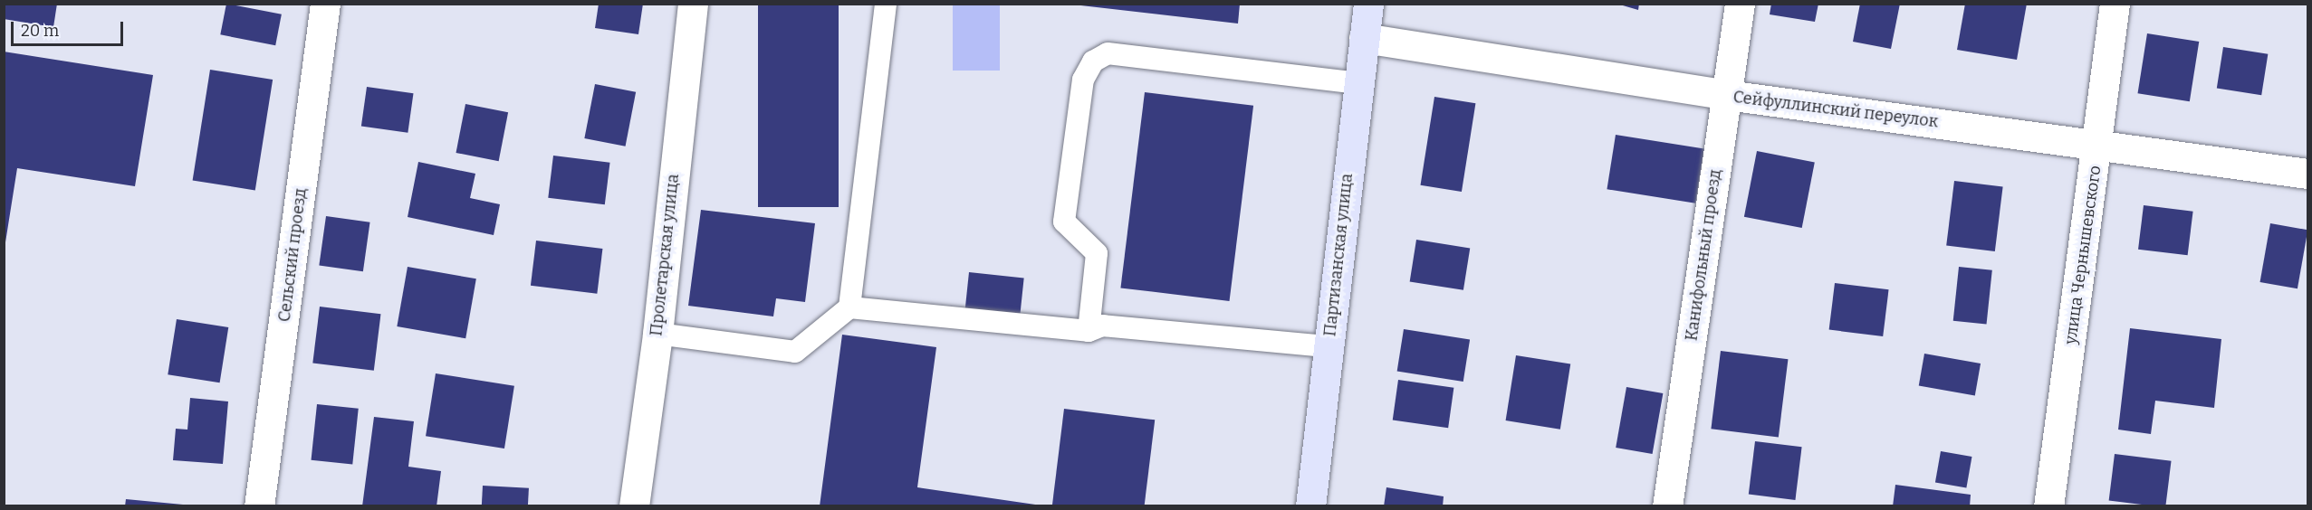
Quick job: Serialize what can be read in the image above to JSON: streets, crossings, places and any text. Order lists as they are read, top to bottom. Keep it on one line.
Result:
{"streets":{"main road":["Партизанская улица"],"street":["Сейфуллинский переулок","Сельский проезд","Пролетарская улица","Канифольный проезд","улица Чернышевского"]},"crossings":[["Сейфуллинский переулок","Партизанская улица"],["Сейфуллинский переулок","Канифольный проезд"],["Сейфуллинский переулок","улица Чернышевского"]],"scale_bar":"20 m"}
